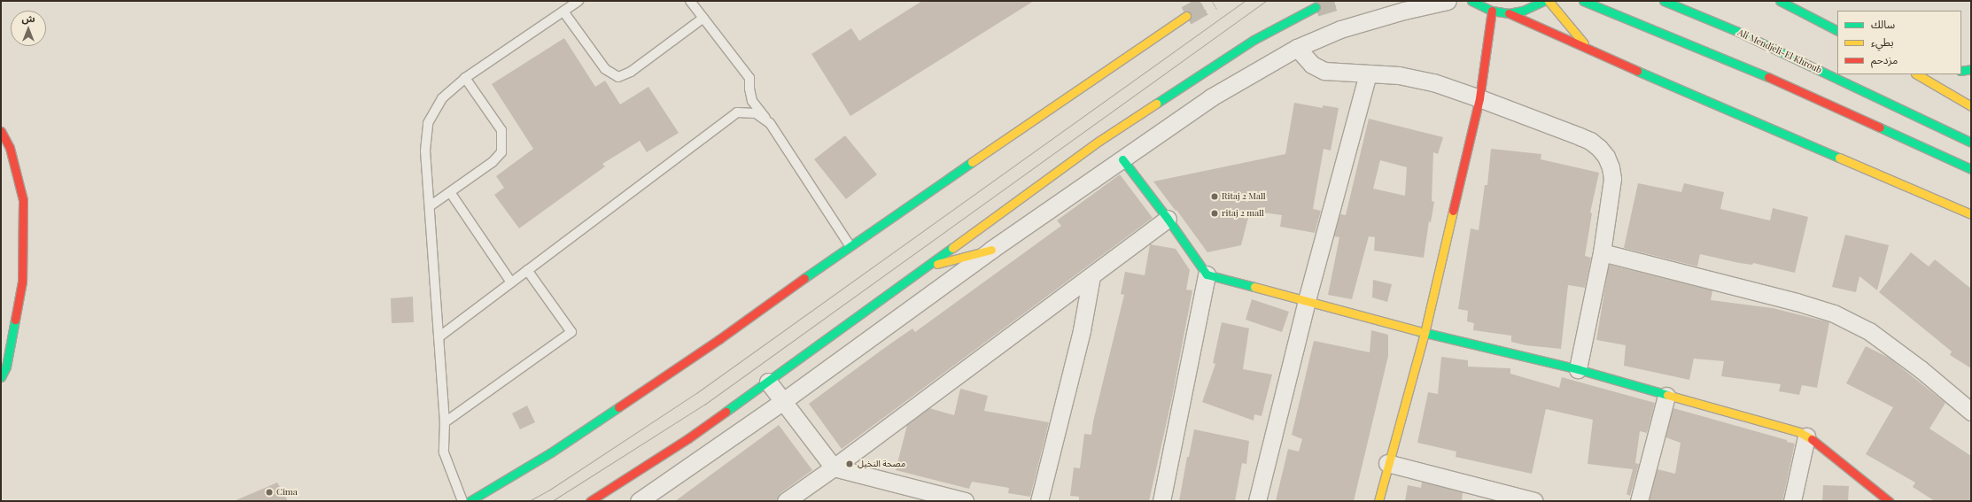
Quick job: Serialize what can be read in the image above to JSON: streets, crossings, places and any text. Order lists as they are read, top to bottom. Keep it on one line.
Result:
{"streets":{"main road":["Ali Mendjeli-El Khroub"]},"places":["Ritaj 2 Mall","ritaj 2 mall","مصحة النخيل","Cima"],"legend":["سالك","بطيء","مزدحم"],"north":"top"}
